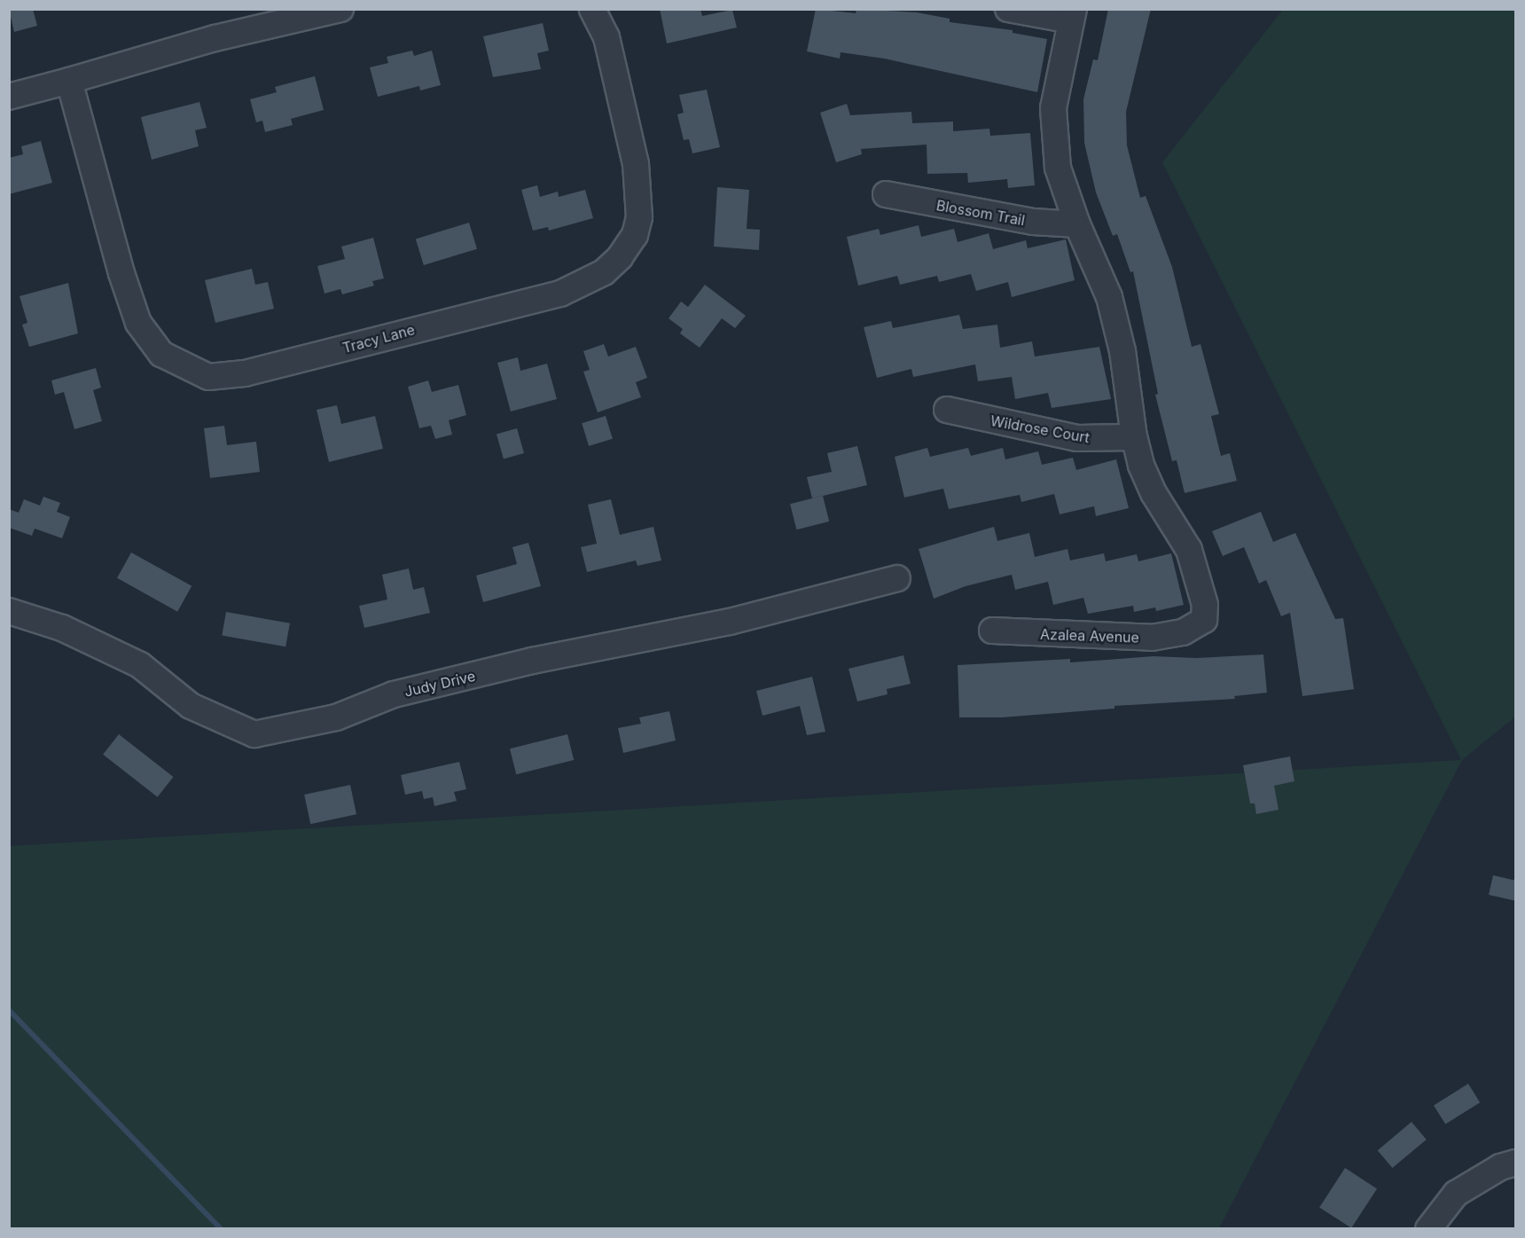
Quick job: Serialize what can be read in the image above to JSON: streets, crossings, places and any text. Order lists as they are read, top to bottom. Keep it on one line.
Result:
{"streets":{"street":["Blossom Trail","Tracy Lane","Wildrose Court","Azalea Avenue","Judy Drive"]},"crossings":[["Wildrose Court","Azalea Avenue"]]}
